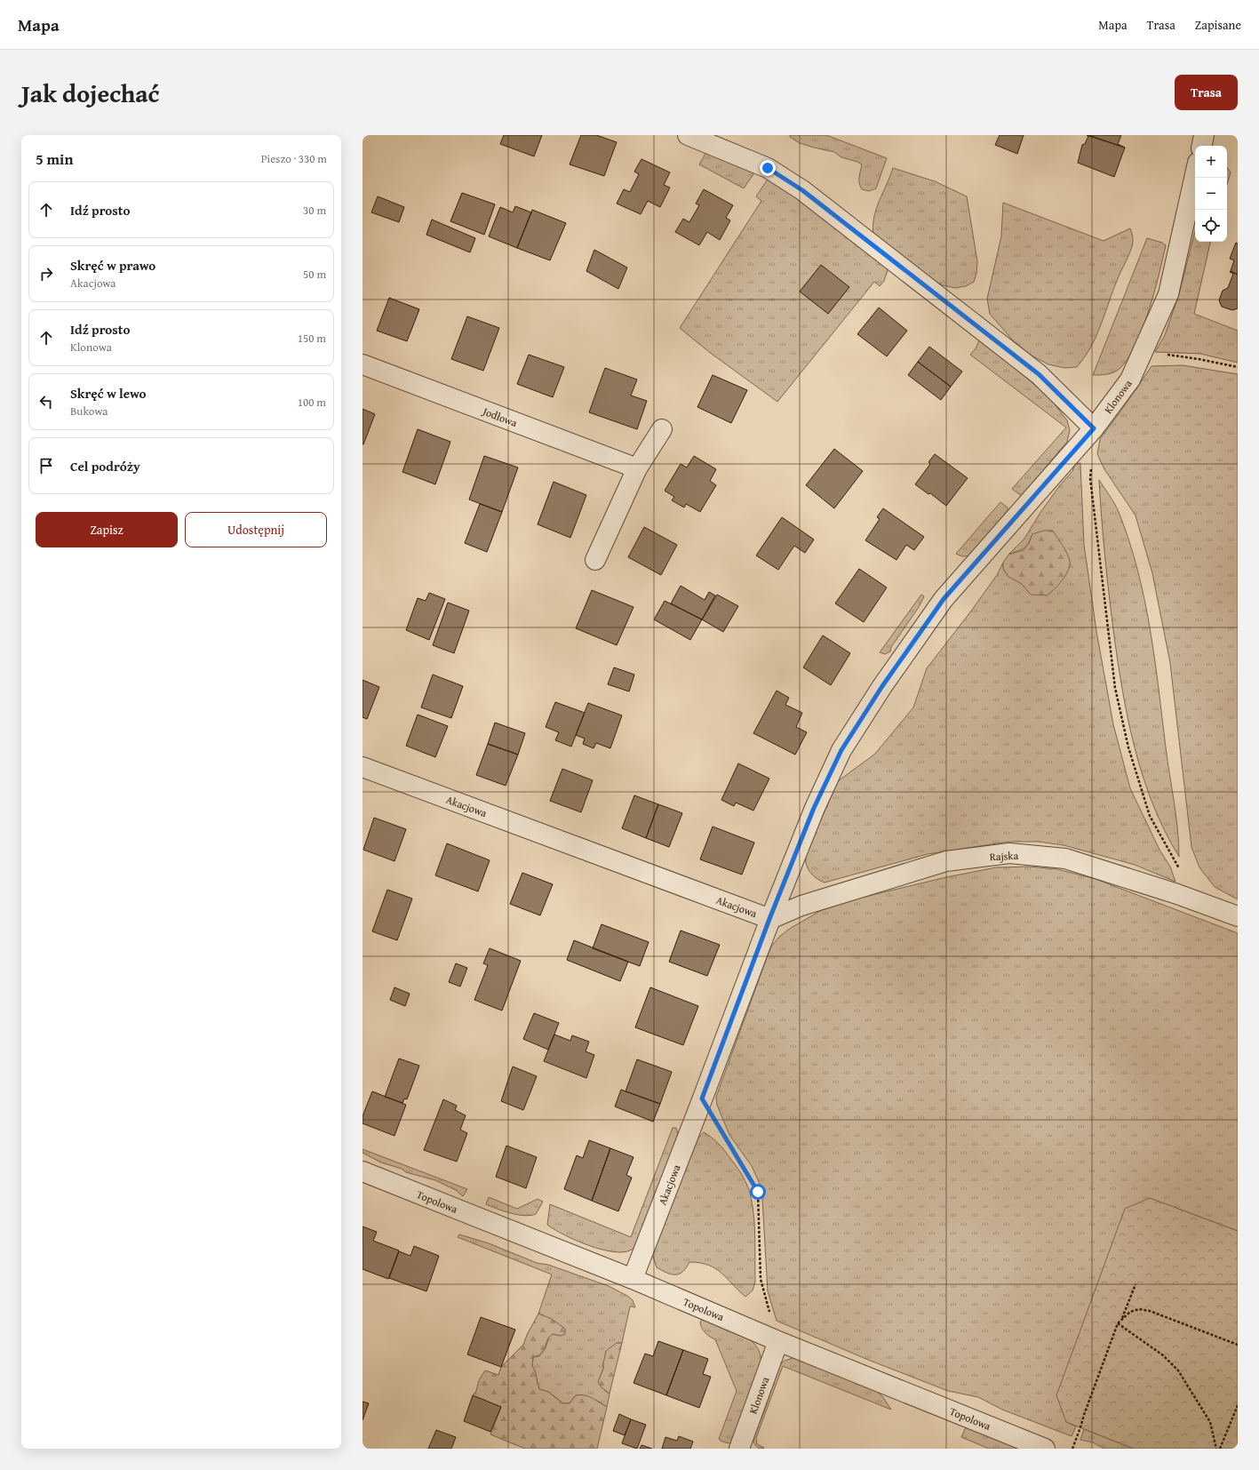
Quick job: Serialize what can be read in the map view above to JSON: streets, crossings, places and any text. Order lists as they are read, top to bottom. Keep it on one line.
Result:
{"streets":{"street":["Klonowa","Jodłowa","Akacjowa","Rajska","Topolowa"]},"crossings":[["Klonowa","Akacjowa"],["Klonowa","Rajska"],["Klonowa","Topolowa"],["Akacjowa","Rajska"],["Akacjowa","Topolowa"]],"page":{"header":"Mapa","nav":["Mapa","Trasa","Zapisane"],"title":"Jak dojechać","buttons":["Trasa",["Zapisz","Udostępnij"]],"heading":["5 min","Pieszo · 330 m"],"map_buttons":["+","−"],"list":[["Idź prosto","30 m"],["Skręć w prawo","Akacjowa","50 m"],["Idź prosto","Klonowa","150 m"],["Skręć w lewo","Bukowa","100 m"],"Cel podróży"]}}
